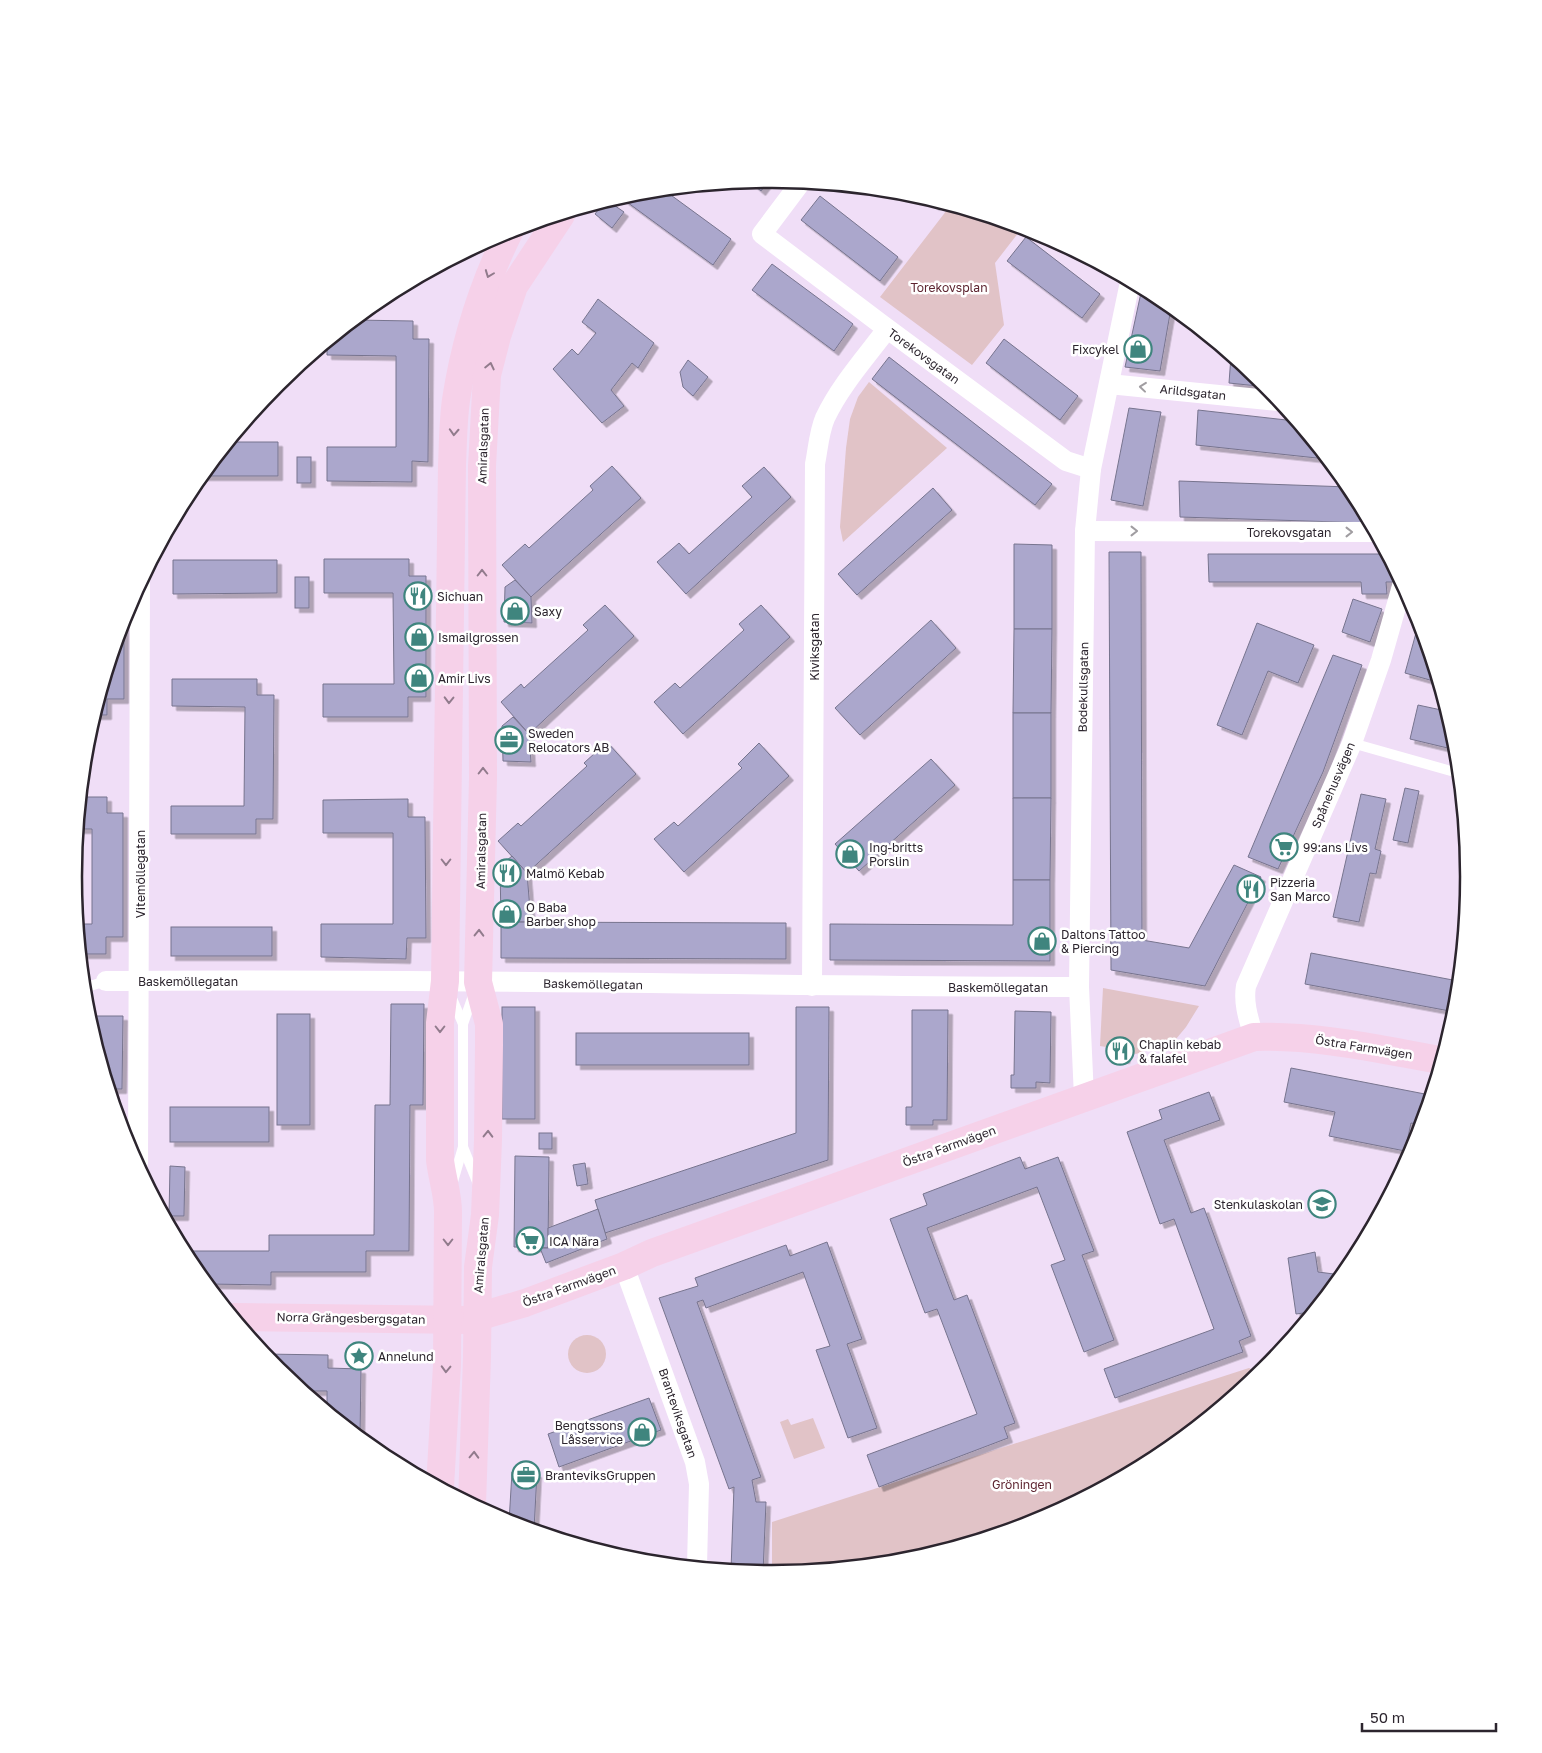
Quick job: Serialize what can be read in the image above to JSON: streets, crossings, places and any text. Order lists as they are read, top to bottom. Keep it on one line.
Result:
{"streets":{"main road":["Amiralsgatan","Östra Farmvägen","Norra Grängesbergsgatan"],"street":["Torekovsgatan","Arildsgatan","Kiviksgatan","Bodekullsgatan","Spånehusvägen","Vitemöllegatan","Baskemöllegatan","Branteviksgatan"]},"crossings":[["Torekovsgatan","Kiviksgatan"],["Torekovsgatan","Bodekullsgatan"],["Arildsgatan","Bodekullsgatan"],["Amiralsgatan","Baskemöllegatan"],["Amiralsgatan","Östra Farmvägen"],["Amiralsgatan","Norra Grängesbergsgatan"],["Kiviksgatan","Baskemöllegatan"],["Bodekullsgatan","Baskemöllegatan"],["Bodekullsgatan","Östra Farmvägen"],["Spånehusvägen","Östra Farmvägen"],["Vitemöllegatan","Baskemöllegatan"],["Östra Farmvägen","Norra Grängesbergsgatan"],["Östra Farmvägen","Branteviksgatan"]],"one_way":["Torekovsgatan","Arildsgatan"],"parks":["Torekovsplan","Gröningen"],"places":{"shop":["Fixcykel","Saxy","Ismailgrossen","Amir Livs","Ing-britts Porslin","O Baba Barber shop","Daltons Tattoo & Piercing","Bengtssons Låsservice"],"restaurant":["Sichuan","Malmö Kebab","Pizzeria San Marco","Chaplin kebab & falafel"],"office":["Sweden Relocators AB","BranteviksGruppen"],"supermarket":["99:ans Livs","ICA Nära"],"school or university":["Stenkulaskolan"],"place":["Annelund"]},"scale_bar":"50 m"}
